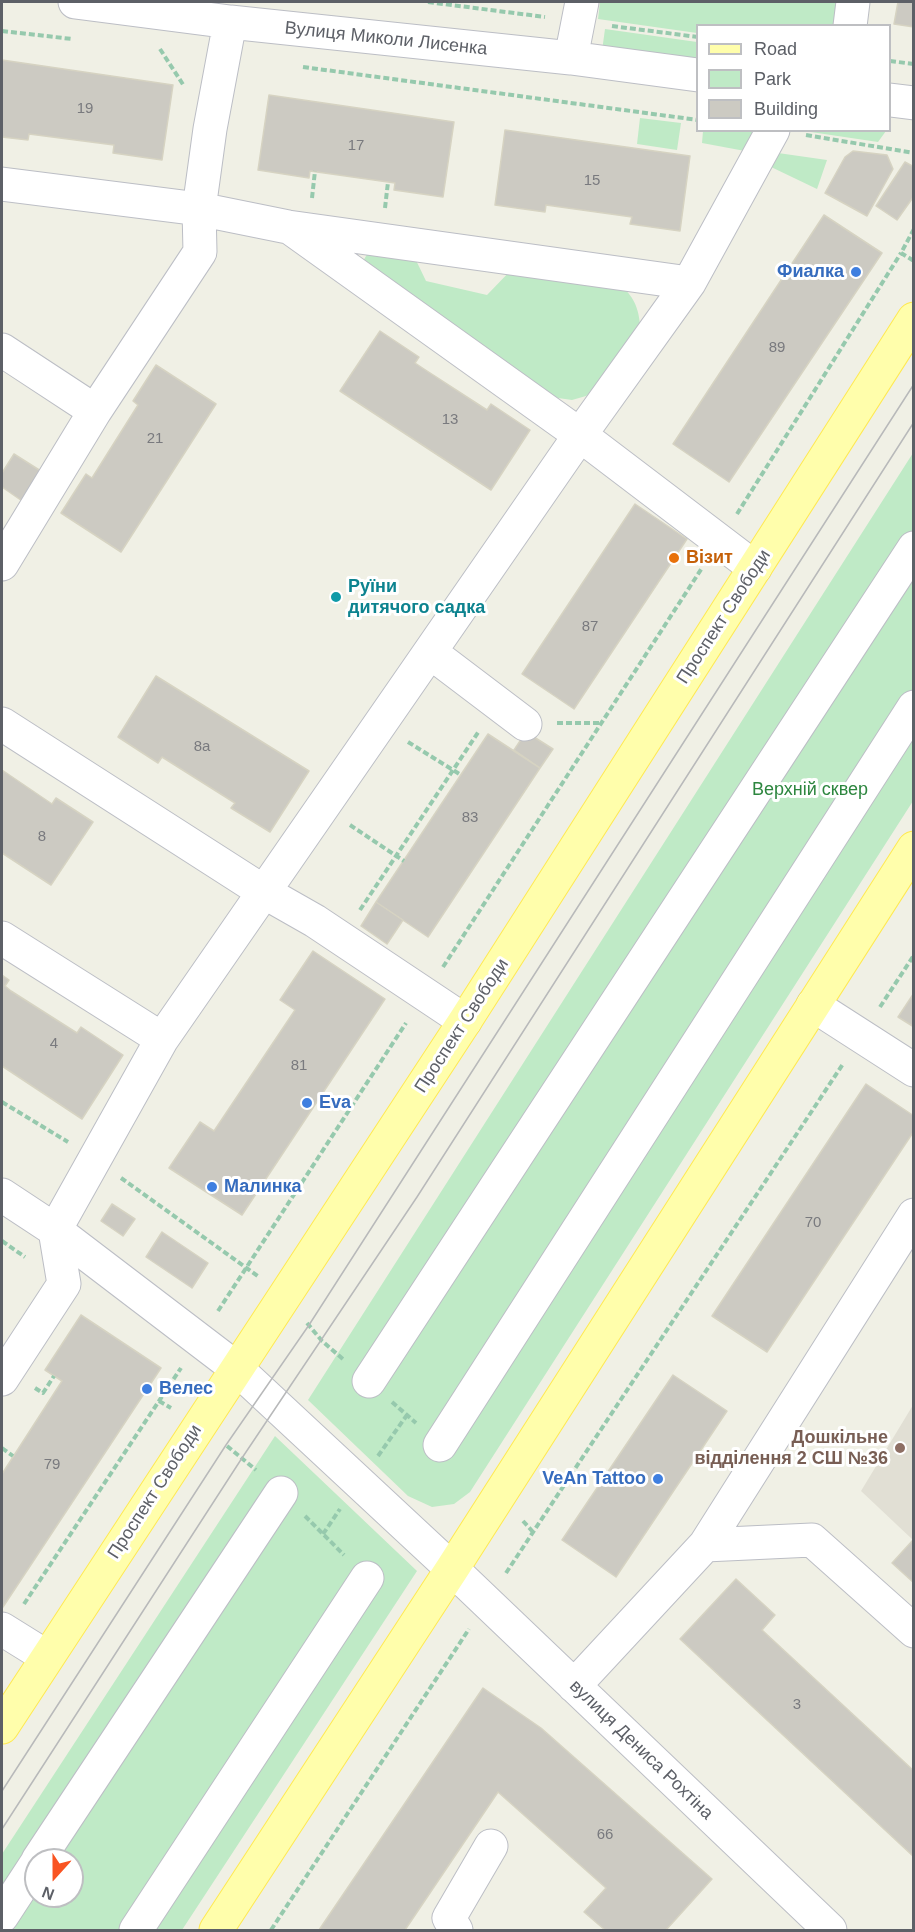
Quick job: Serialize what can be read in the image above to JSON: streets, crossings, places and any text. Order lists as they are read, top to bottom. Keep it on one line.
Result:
{"streets":{"main road":["Проспект Свободи"],"street":["Вулиця Миколи Лисенка","вулиця Дениса Рохтіна"]},"crossings":[["Проспект Свободи","вулиця Дениса Рохтіна"]],"parks":["Верхній сквер"],"places":["Фиалка","Візит","Руїни дитячого садка","Eva","Малинка","Велес","Дошкільне відділення 2 СШ №36","VeAn Tattoo"],"house_numbers":["19","17","15","89","13","21","87","8а","83","8","4","81","70","79","3","66"],"legend":["Road","Park","Building"],"north":"bottom"}
